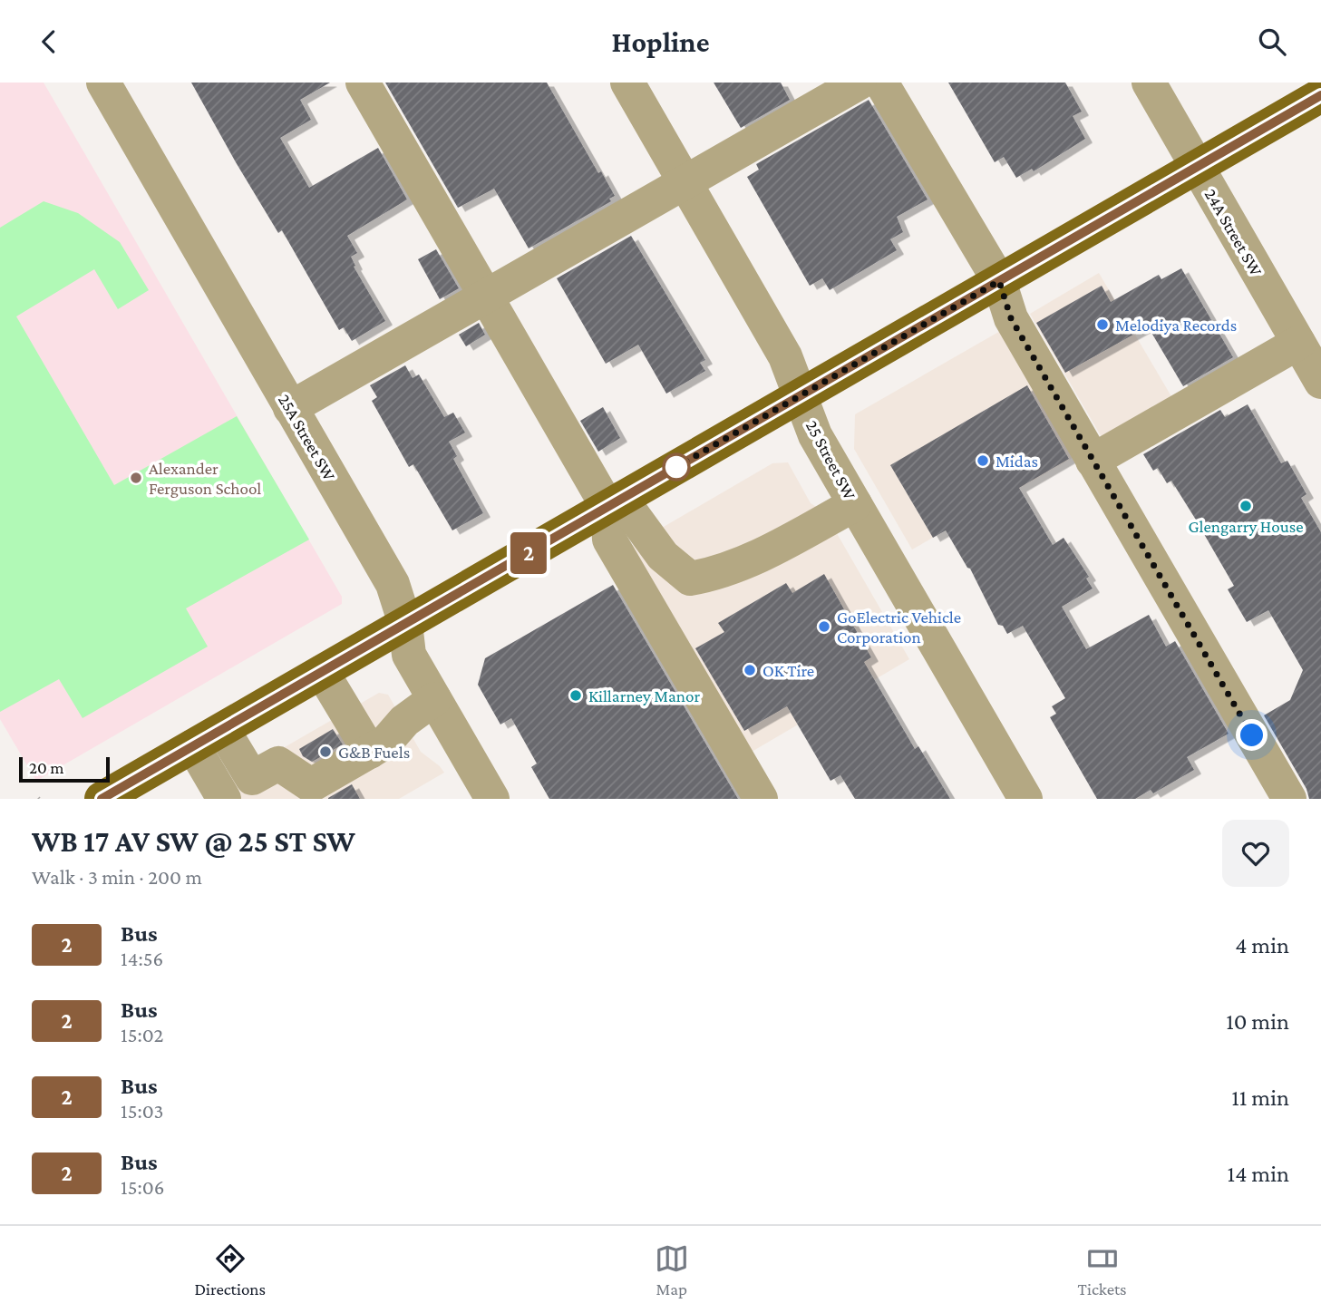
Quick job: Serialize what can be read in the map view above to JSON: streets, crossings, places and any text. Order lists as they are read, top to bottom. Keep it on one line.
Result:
{"streets":{"street":["24A Street SW","25A Street SW","25 Street SW"]},"places":["Melodiya Records","Midas","Alexander Ferguson School","Glengarry House","GoElectric Vehicle Corporation","OK Tire","Killarney Manor","G&B Fuels"],"lines":["bus line 2"],"scale_bar":"20 m","page":{"header":"Hopline","on_map":"2","scale":"20 m","heading":["WB 17 AV SW @ 25 ST SW","Walk · 3 min · 200 m"],"list":[{"mark":"2","name":"Bus","note":"14:56","value":"4 min"},{"mark":"2","name":"Bus","note":"15:02","value":"10 min"},{"mark":"2","name":"Bus","note":"15:03","value":"11 min"},{"mark":"2","name":"Bus","note":"15:06","value":"14 min"}],"tabs":["Directions","Map","Tickets"]}}
